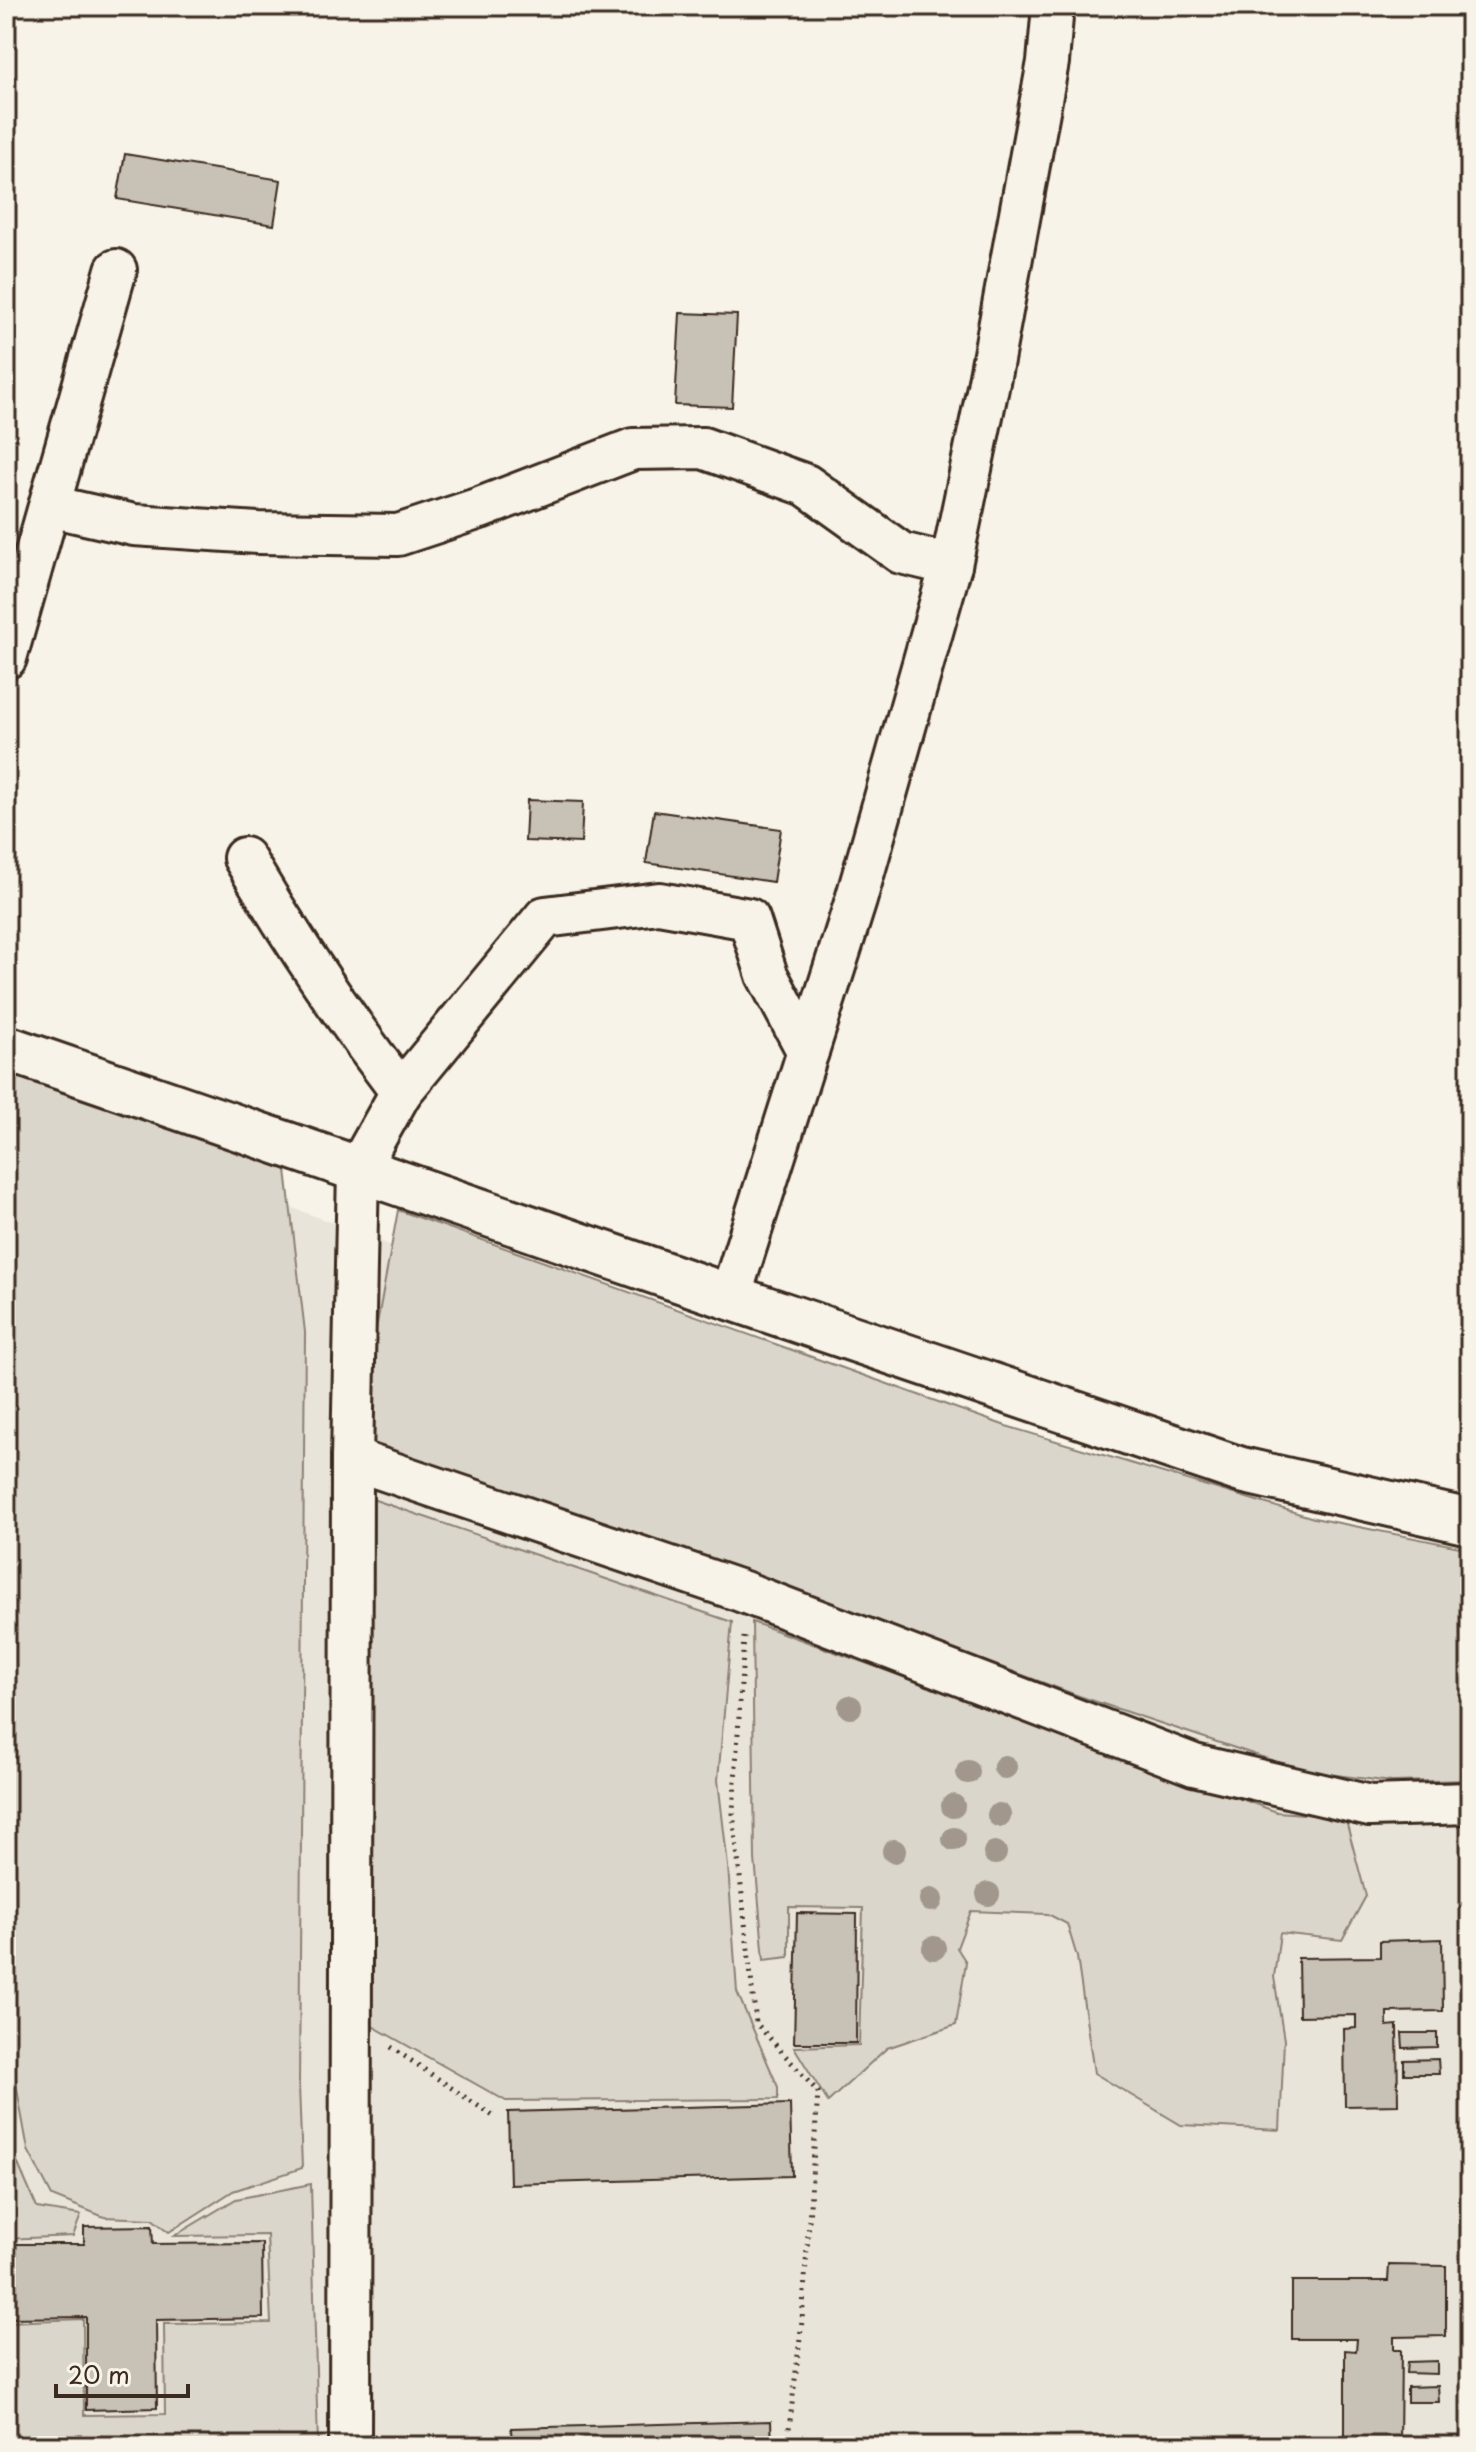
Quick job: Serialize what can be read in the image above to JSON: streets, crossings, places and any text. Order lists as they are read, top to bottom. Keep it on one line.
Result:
{"scale_bar":"20 m"}
